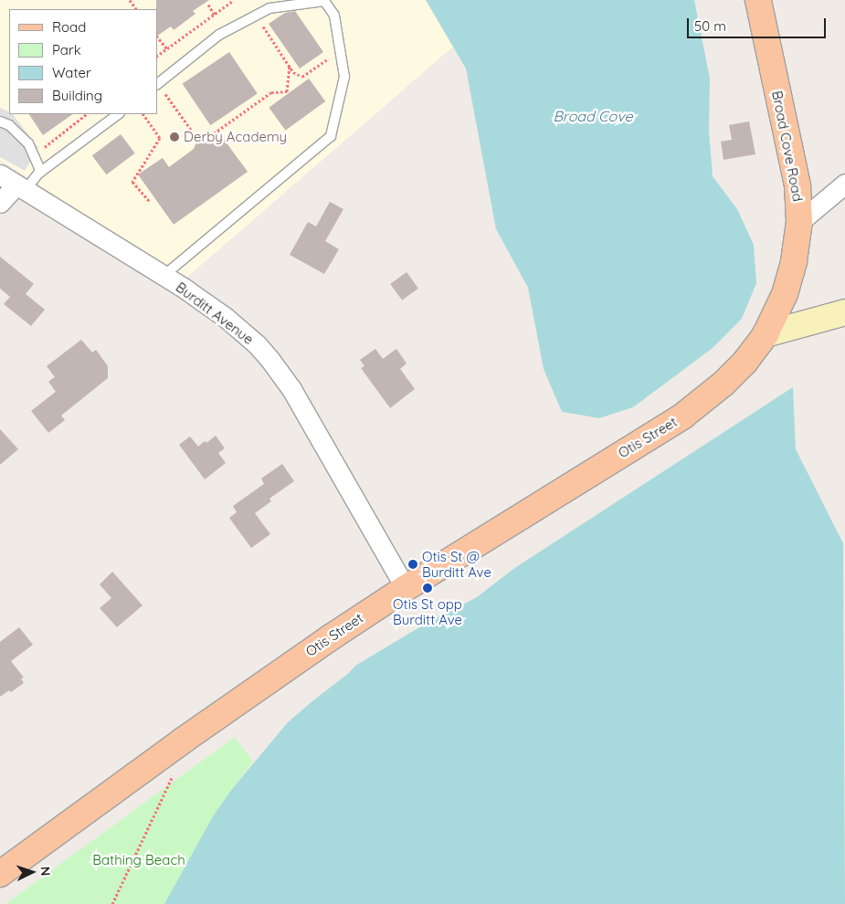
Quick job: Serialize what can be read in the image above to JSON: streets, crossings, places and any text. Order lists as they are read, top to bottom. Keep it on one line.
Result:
{"streets":{"main road":["Broad Cove Road","Otis Street"],"street":["Burditt Avenue"]},"crossings":[["Broad Cove Road","Otis Street"],["Burditt Avenue","Otis Street"]],"water":["Broad Cove"],"parks":["Bathing Beach"],"places":["Derby Academy","Otis St @ Burditt Ave","Otis St opp Burditt Ave"],"legend":["Road","Park","Water","Building"],"scale_bar":"50 m","north":"right"}
